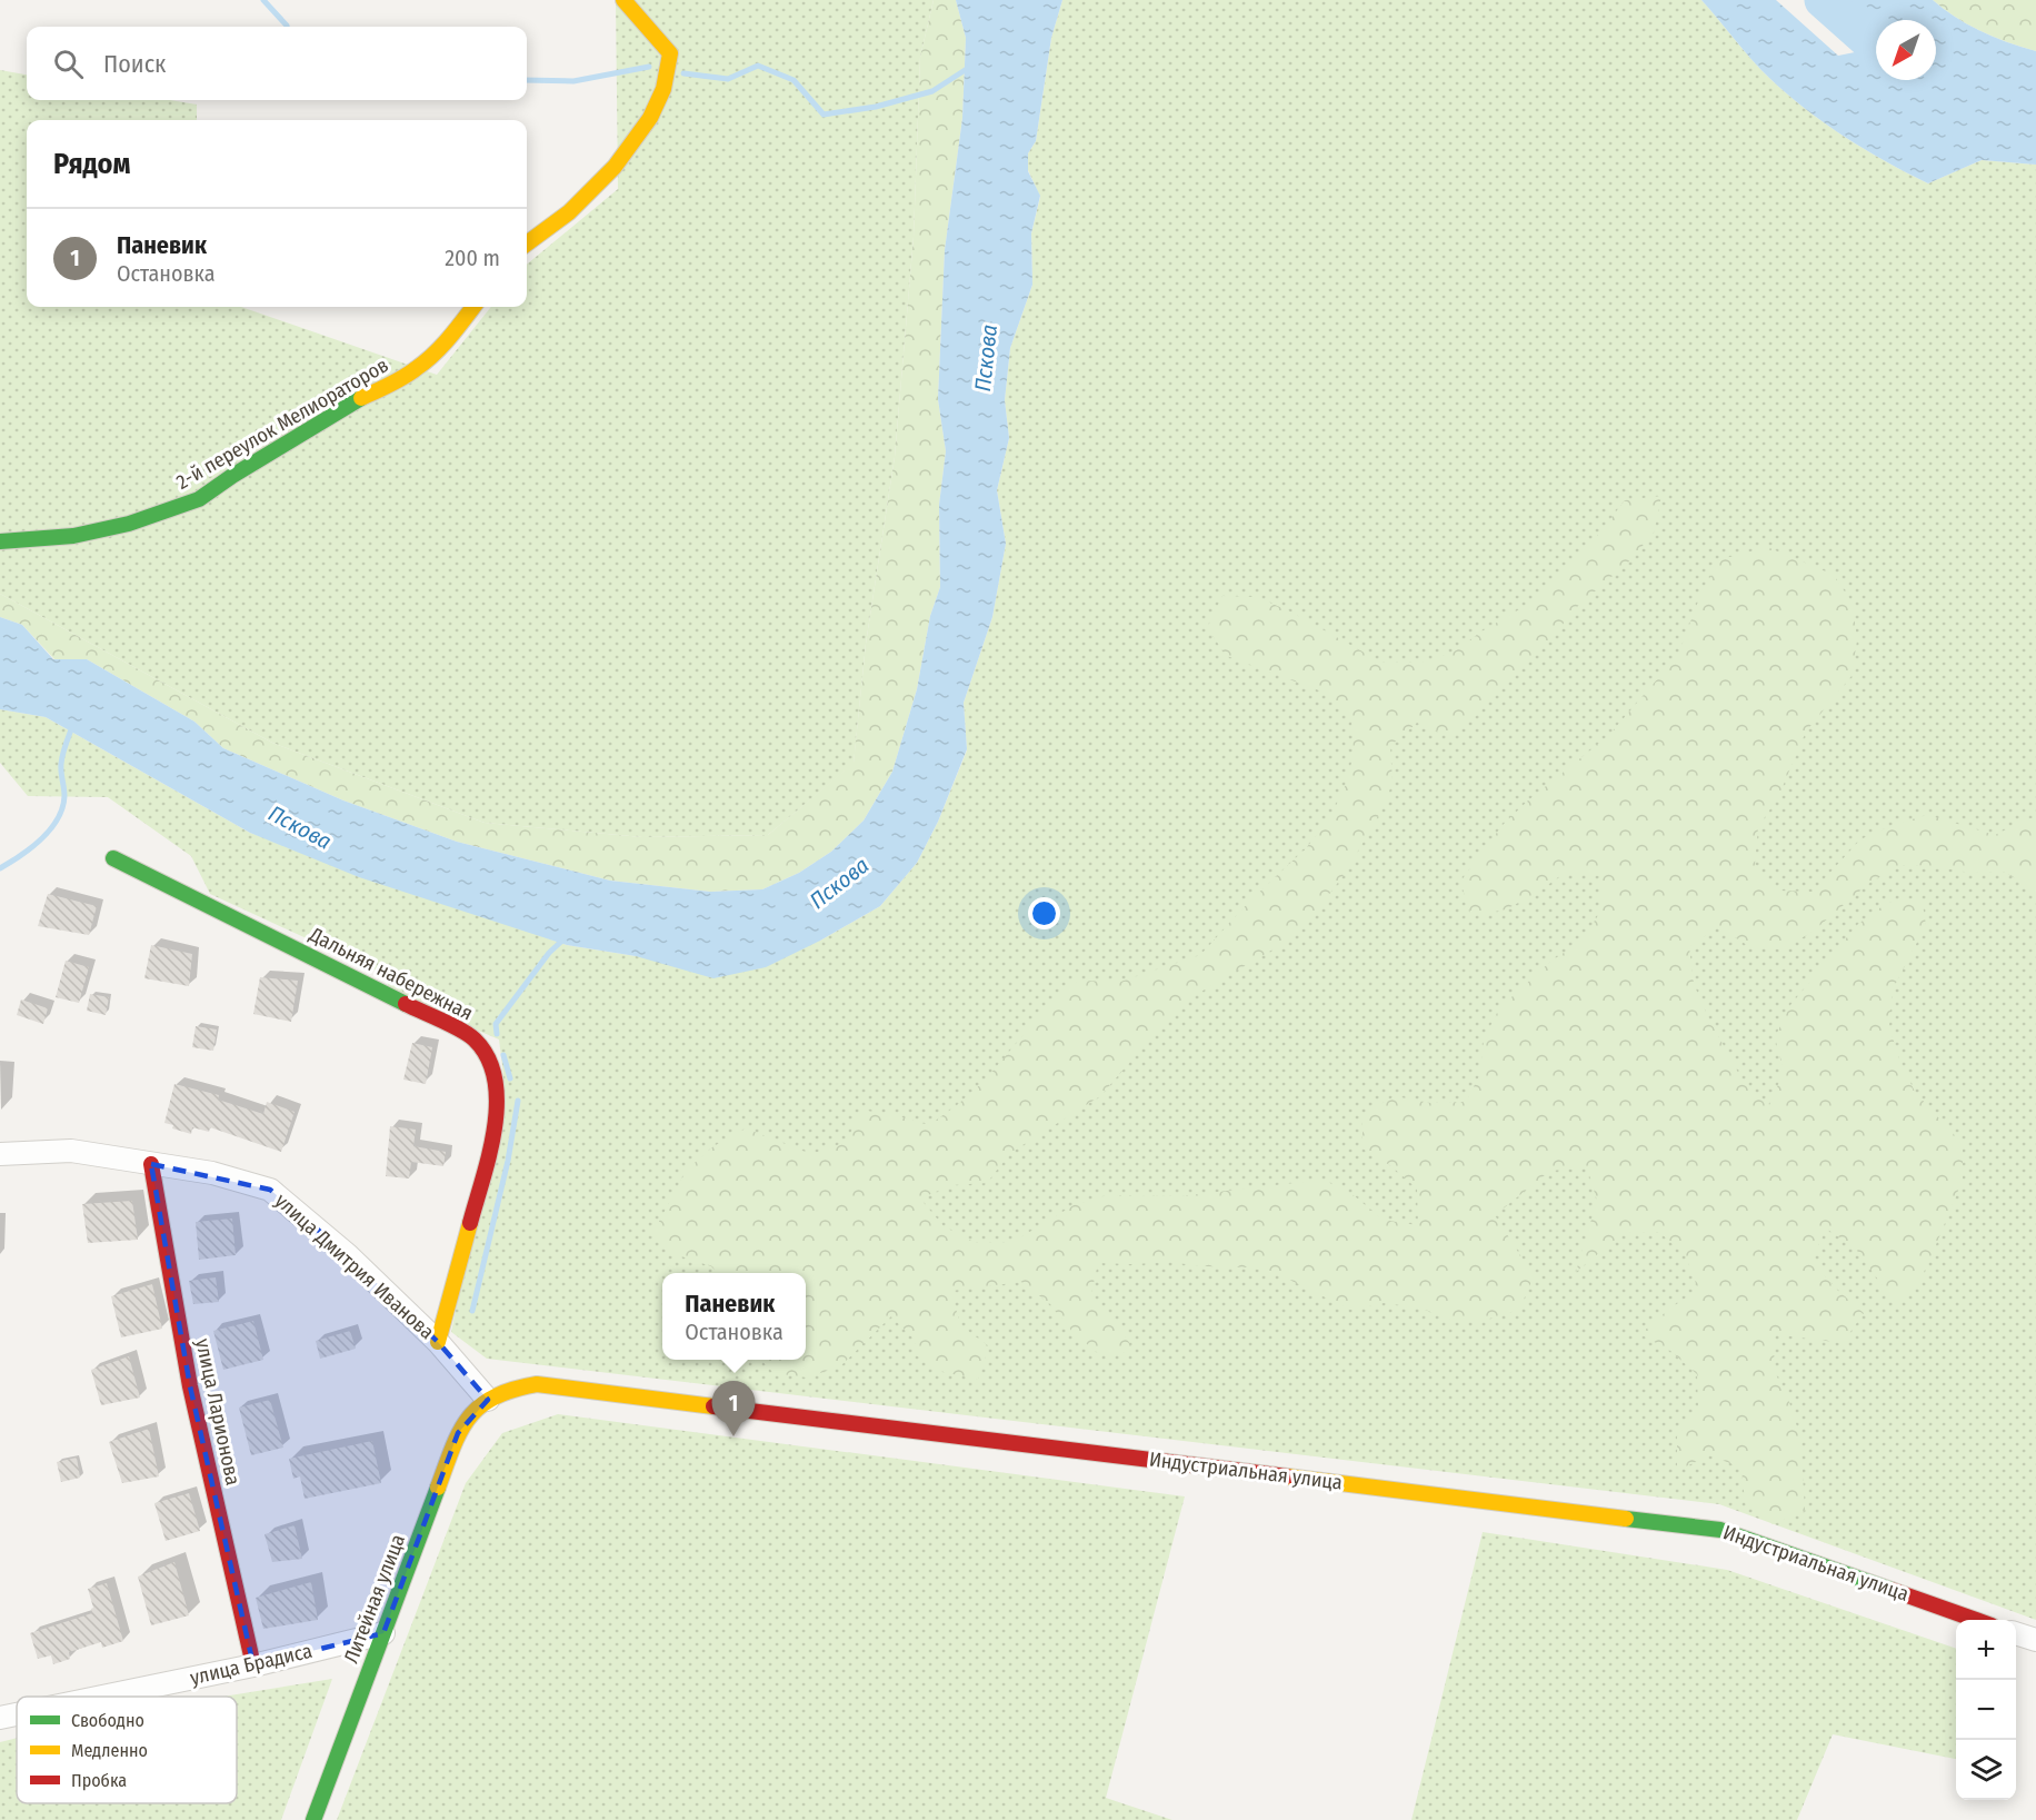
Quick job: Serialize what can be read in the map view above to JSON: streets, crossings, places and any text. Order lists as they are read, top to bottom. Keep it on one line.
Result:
{"streets":{"street":["2-й переулок Мелиораторов","Дальняя набережная","улица Дмитрия Иванова","улица Ларионова","Индустриальная улица","Литейная улица","улица Брадиса"]},"crossings":[["Дальняя набережная","улица Дмитрия Иванова"],["улица Дмитрия Иванова","улица Ларионова"],["улица Дмитрия Иванова","Индустриальная улица"],["улица Дмитрия Иванова","Литейная улица"],["улица Ларионова","улица Брадиса"],["Индустриальная улица","Литейная улица"],["Литейная улица","улица Брадиса"]],"water":["Пскова"],"legend":["Свободно","Медленно","Пробка"],"north":"bottom left","page":{"search":"Поиск","heading":"Рядом","list":[{"mark":"1","name":"Паневик","note":"Остановка","value":"200 m"}],"popup":["Паневик","Остановка"],"pins":"1","map_buttons":["+","−"]}}
